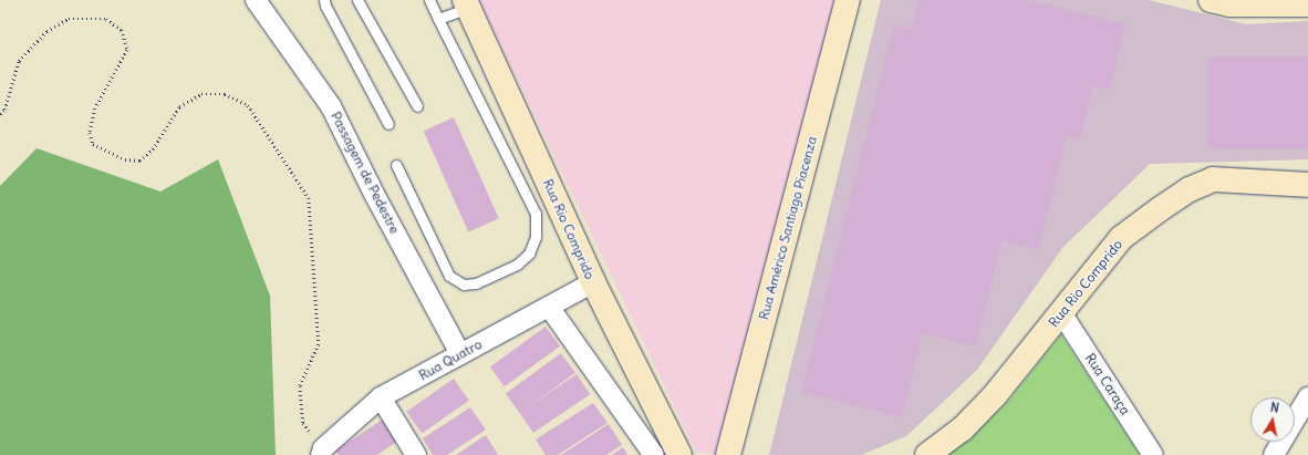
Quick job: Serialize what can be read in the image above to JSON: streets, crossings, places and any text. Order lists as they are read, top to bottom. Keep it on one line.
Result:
{"streets":{"street":["Passagem de Pedestre","Rua Américo Santiago Piacenza","Rua Rio Comprido","Rua Quatro","Rua Caraça"]},"crossings":[["Passagem de Pedestre","Rua Quatro"],["Rua Rio Comprido","Rua Quatro"],["Rua Rio Comprido","Rua Caraça"]],"north":"top"}
